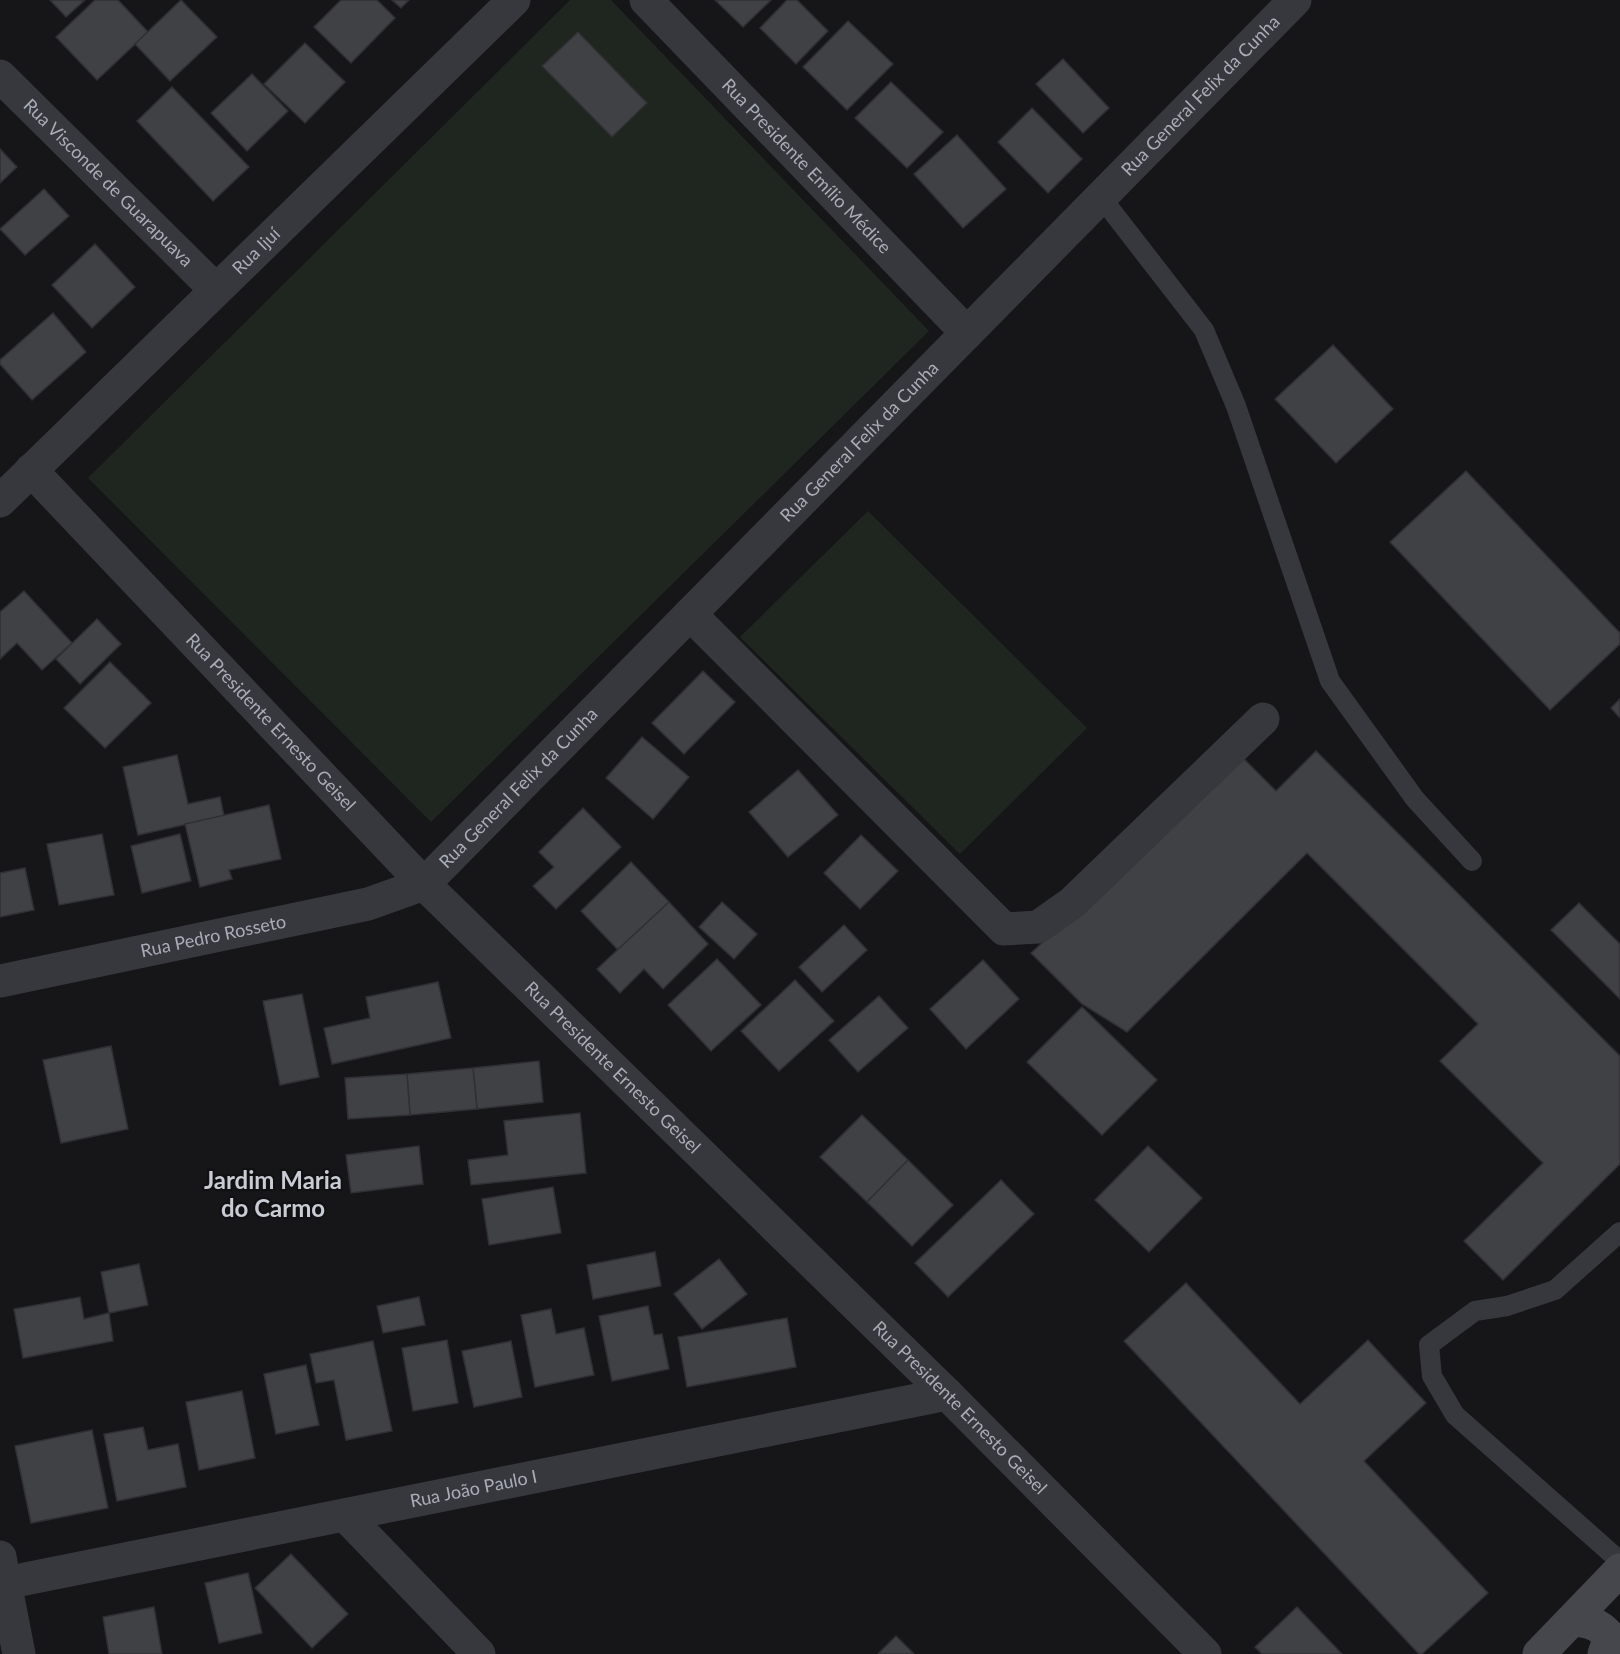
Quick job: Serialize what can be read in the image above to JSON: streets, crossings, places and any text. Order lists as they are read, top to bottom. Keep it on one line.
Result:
{"streets":{"street":["Rua General Felix da Cunha","Rua Presidente Emílio Médice","Rua Visconde de Guarapuava","Rua Ijuí","Rua Presidente Ernesto Geisel","Rua Pedro Rosseto","Rua João Paulo I"]},"crossings":[["Rua General Felix da Cunha","Rua Presidente Emílio Médice"],["Rua General Felix da Cunha","Rua Presidente Ernesto Geisel"],["Rua General Felix da Cunha","Rua Pedro Rosseto"],["Rua Visconde de Guarapuava","Rua Ijuí"],["Rua Ijuí","Rua Presidente Ernesto Geisel"],["Rua Presidente Ernesto Geisel","Rua Pedro Rosseto"],["Rua Presidente Ernesto Geisel","Rua João Paulo I"]],"districts":["Jardim Maria do Carmo"]}
